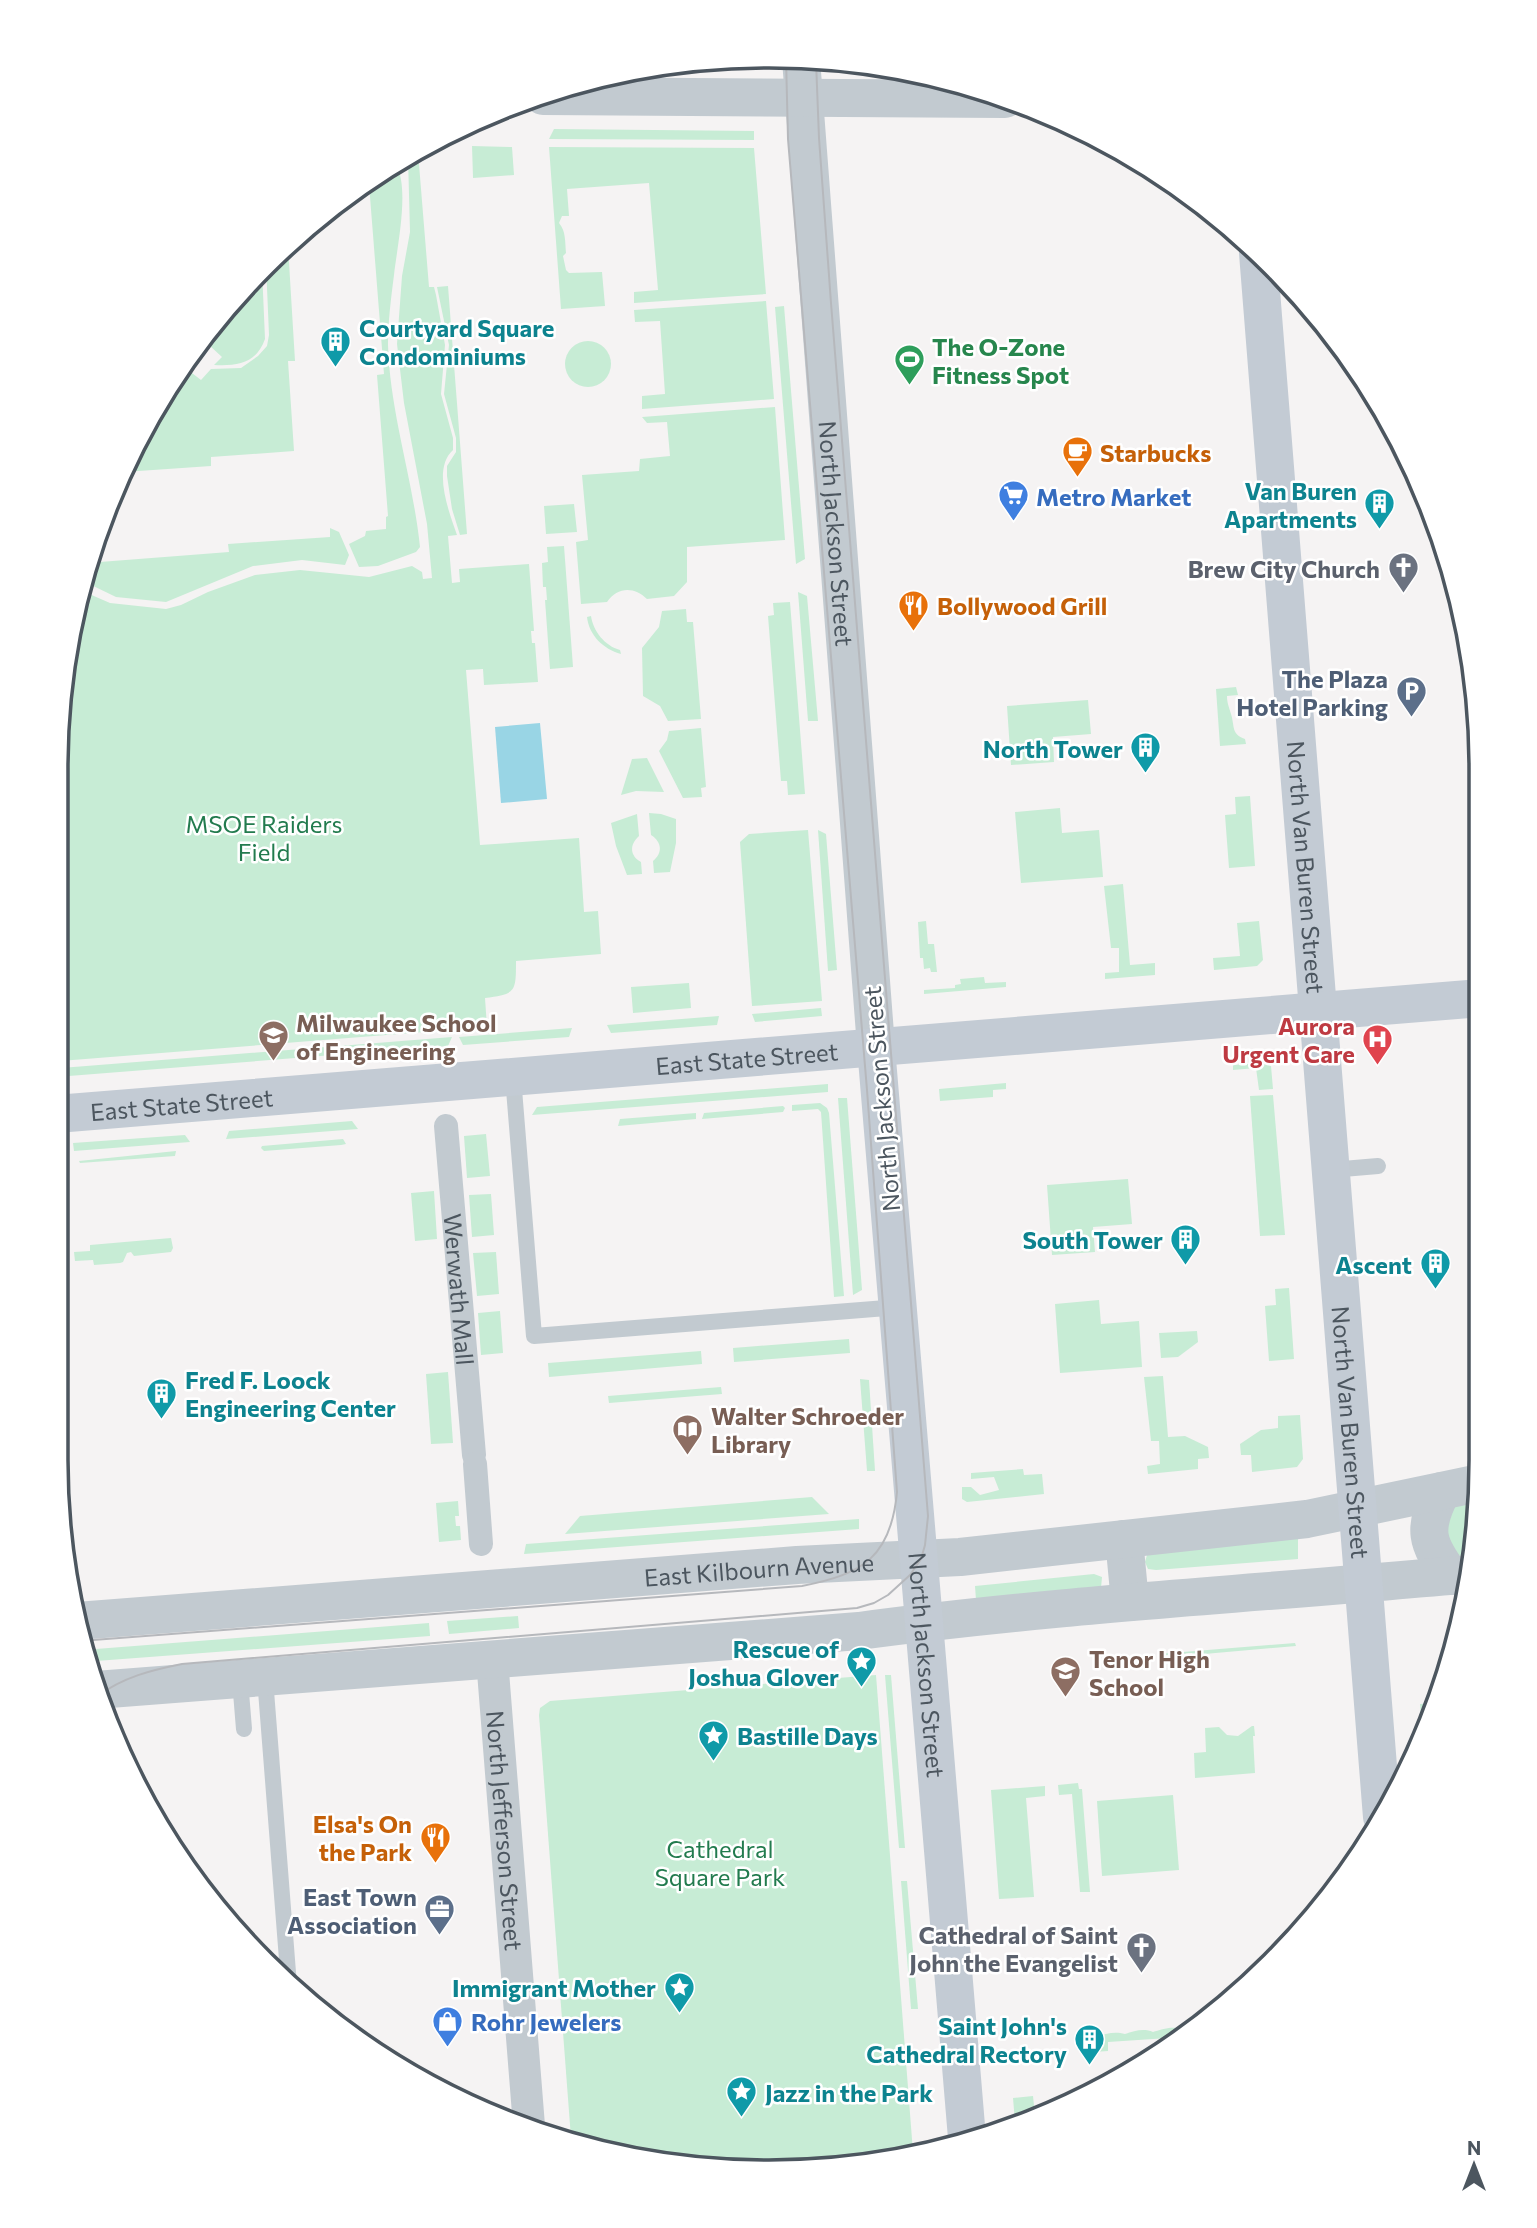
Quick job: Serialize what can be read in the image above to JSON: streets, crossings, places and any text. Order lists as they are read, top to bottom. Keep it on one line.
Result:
{"streets":{"main road":["North Jackson Street","North Van Buren Street","East State Street"],"street":["Werwath Mall","East Kilbourn Avenue","North Jefferson Street"]},"crossings":[["North Jackson Street","East State Street"],["North Jackson Street","East Kilbourn Avenue"],["North Van Buren Street","East State Street"],["North Van Buren Street","East Kilbourn Avenue"]],"parks":["MSOE Raiders Field","Cathedral Square Park"],"places":{"building":["Courtyard Square Condominiums","Van Buren Apartments","North Tower","South Tower","Ascent","Fred F. Loock Engineering Center","Saint John's Cathedral Rectory"],"sports":["The O-Zone Fitness Spot"],"cafe":["Starbucks"],"supermarket":["Metro Market"],"church":["Brew City Church","Cathedral of Saint John the Evangelist"],"restaurant":["Bollywood Grill","Elsa's On the Park"],"parking":["The Plaza Hotel Parking"],"school or university":["Milwaukee School of Engineering","Tenor High School"],"hospital":["Aurora Urgent Care"],"library":["Walter Schroeder Library"],"place":["Rescue of Joshua Glover","Bastille Days","Immigrant Mother","Jazz in the Park"],"office":["East Town Association"],"shop":["Rohr Jewelers"]},"north":"top"}
